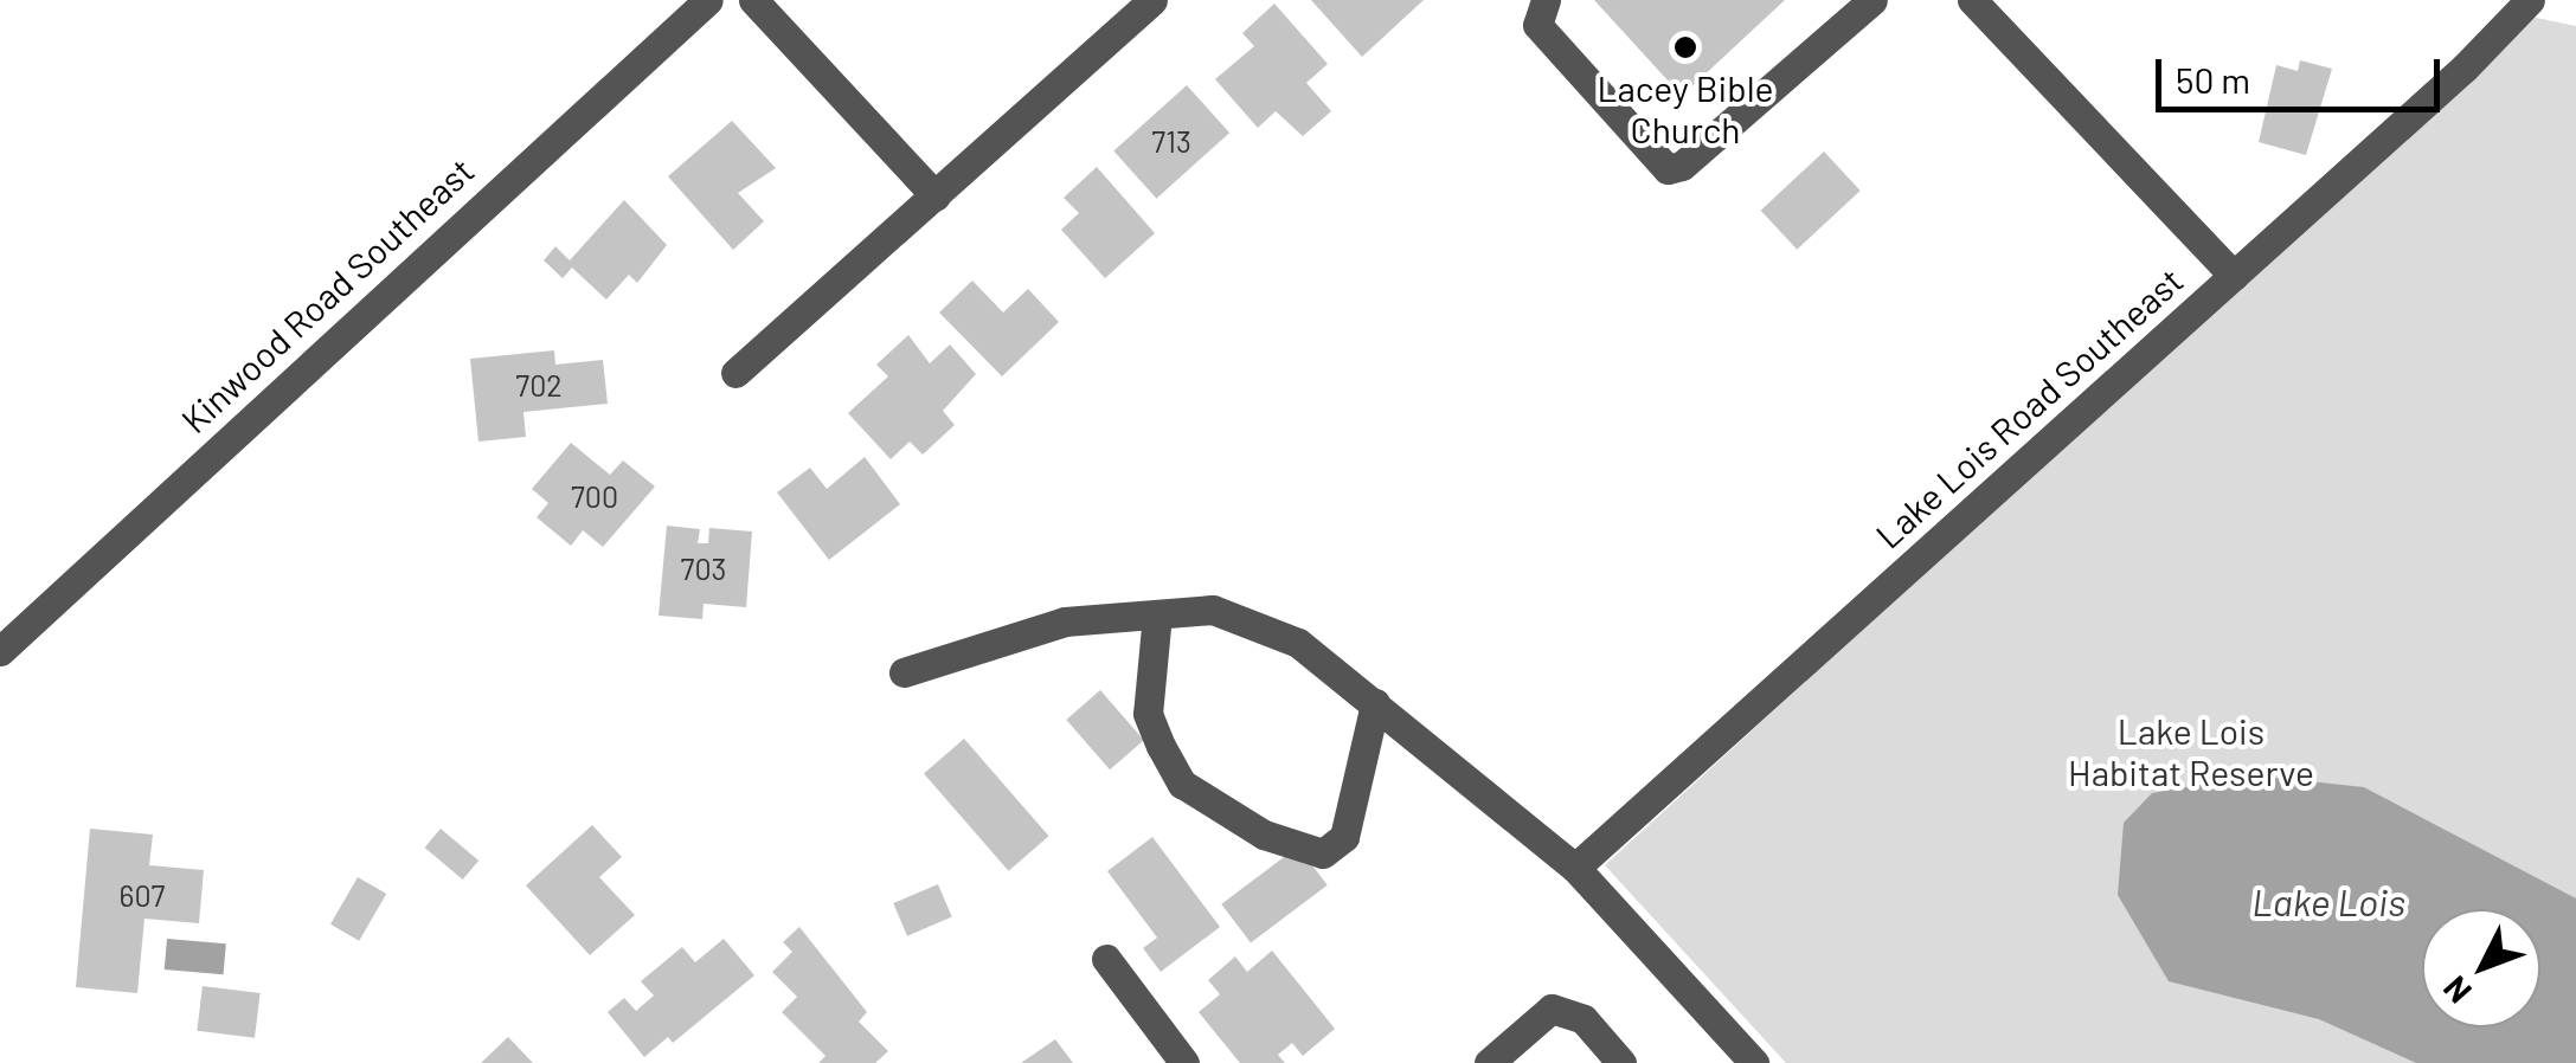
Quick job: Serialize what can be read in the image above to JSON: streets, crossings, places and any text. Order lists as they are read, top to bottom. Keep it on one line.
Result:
{"streets":{"street":["Kinwood Road Southeast","Lake Lois Road Southeast"]},"water":["Lake Lois"],"parks":["Lake Lois Habitat Reserve"],"places":["Lacey Bible Church"],"house_numbers":["713","702","700","703","607"],"scale_bar":"50 m","north":"bottom left"}
